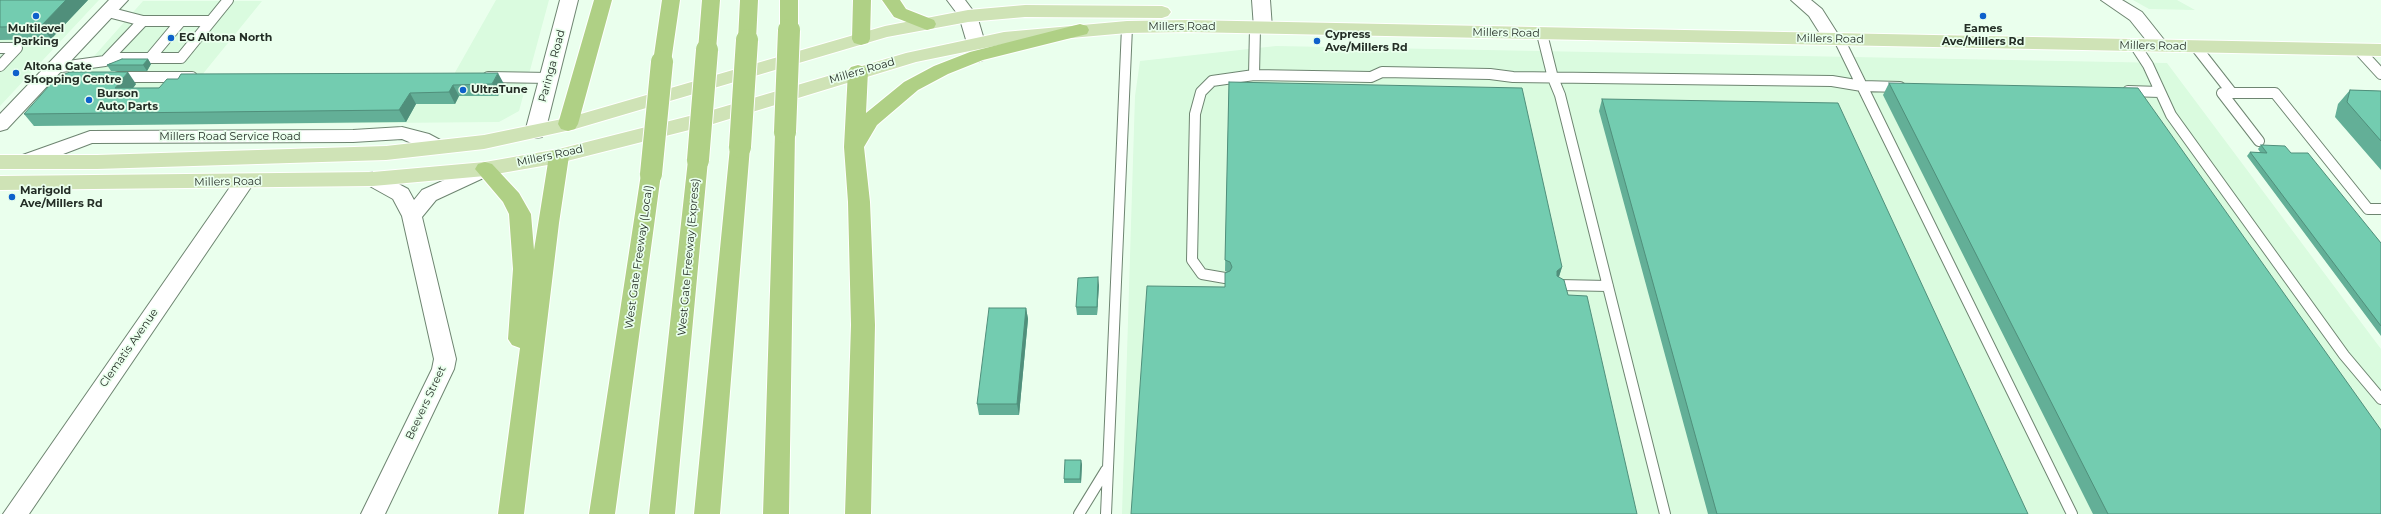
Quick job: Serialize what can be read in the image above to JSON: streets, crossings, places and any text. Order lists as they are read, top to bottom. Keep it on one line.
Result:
{"streets":{"highway":["West Gate Freeway (Local)","West Gate Freeway (Express)"],"main road":["Millers Road"],"street":["Paringa Road","Clematis Avenue","Beevers Street"]},"crossings":[["Millers Road","Paringa Road"],["Millers Road","Clematis Avenue"],["Millers Road","Beevers Street"]],"places":["Multilevel Parking","Eames Ave/Millers Rd","EG Altona North","Cypress Ave/Millers Rd","Altona Gate Shopping Centre","UltraTune","Burson Auto Parts","Marigold Ave/Millers Rd"]}
